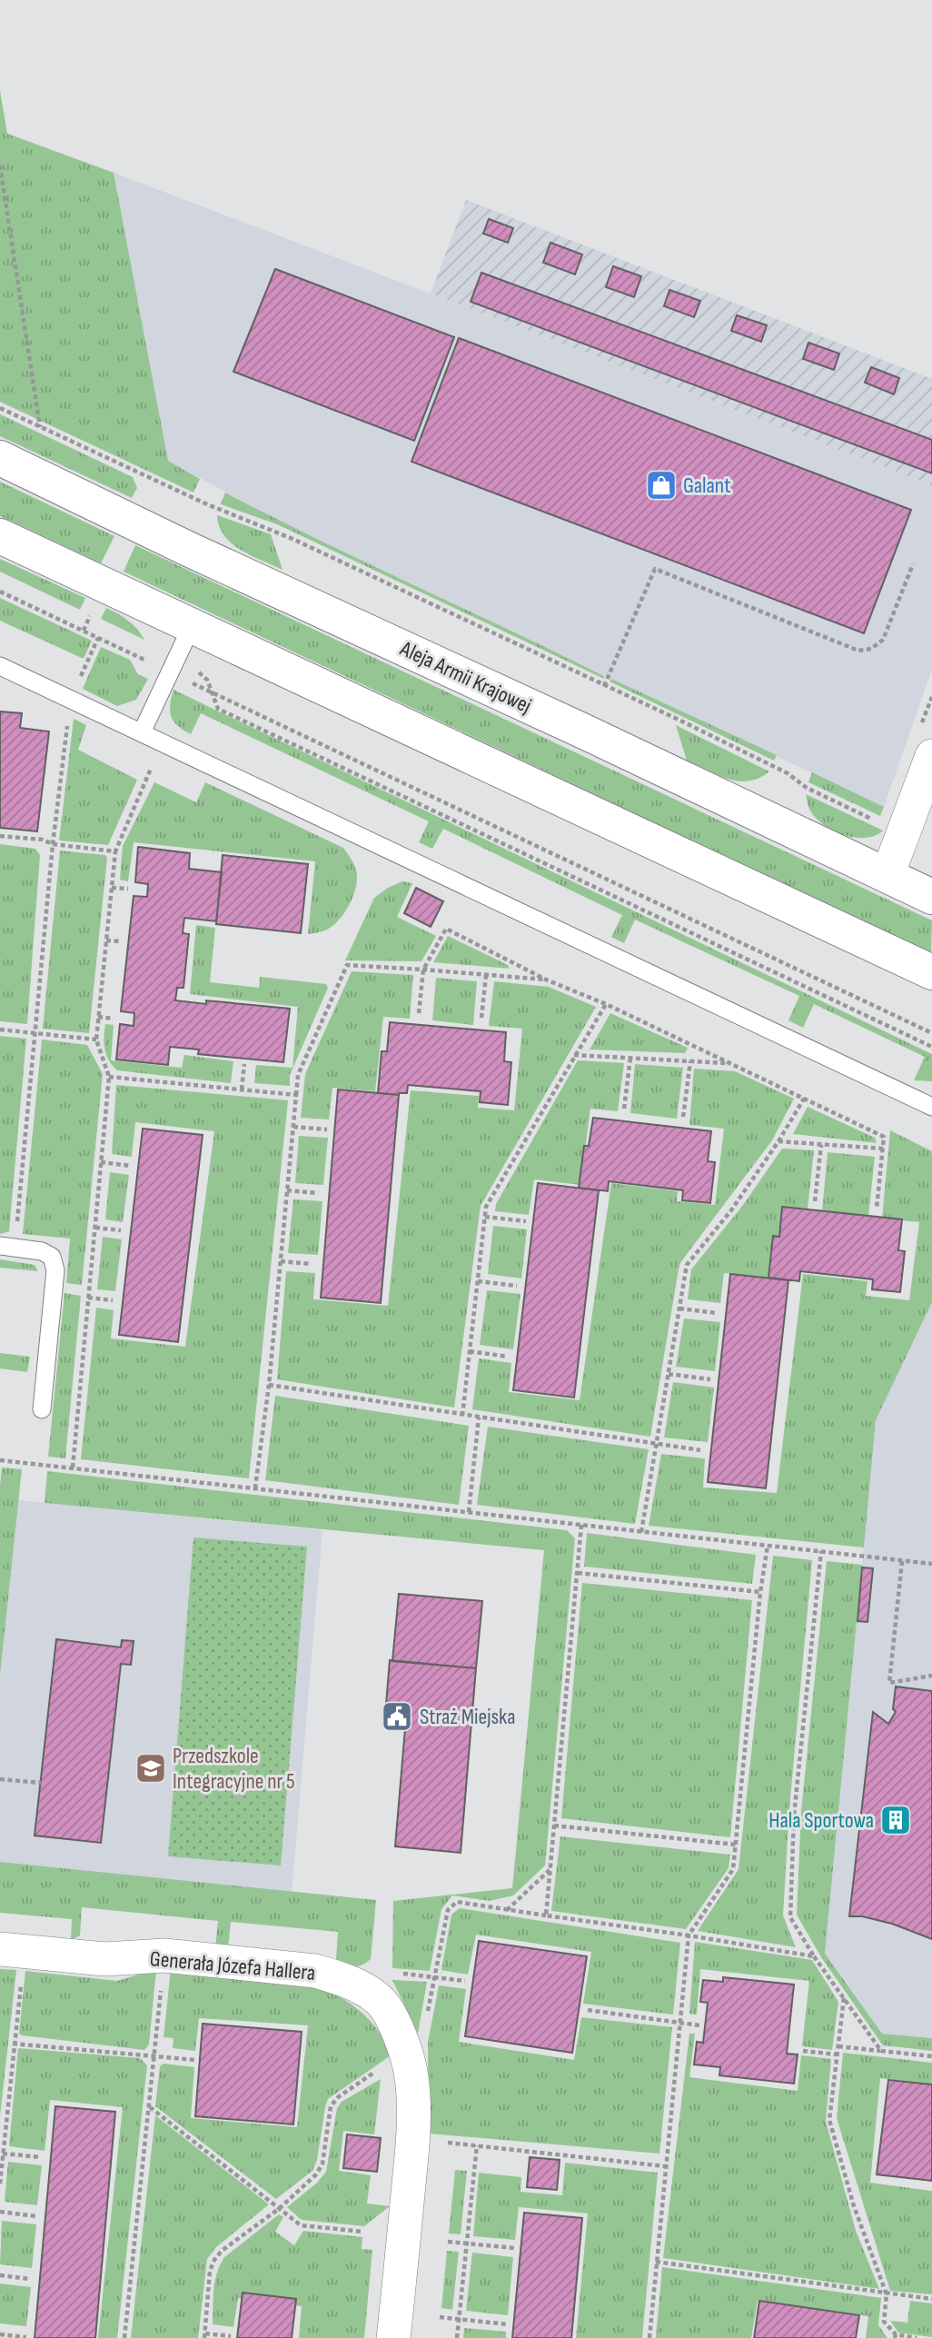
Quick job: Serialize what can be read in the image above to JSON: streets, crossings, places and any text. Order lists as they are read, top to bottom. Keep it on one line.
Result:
{"streets":{"street":["Aleja Armii Krajowej","Generała Józefa Hallera"]},"places":{"shop":["Galant"],"public building":["Straż Miejska"],"school or university":["Przedszkole Integracyjne nr 5"],"building":["Hala Sportowa"]}}
